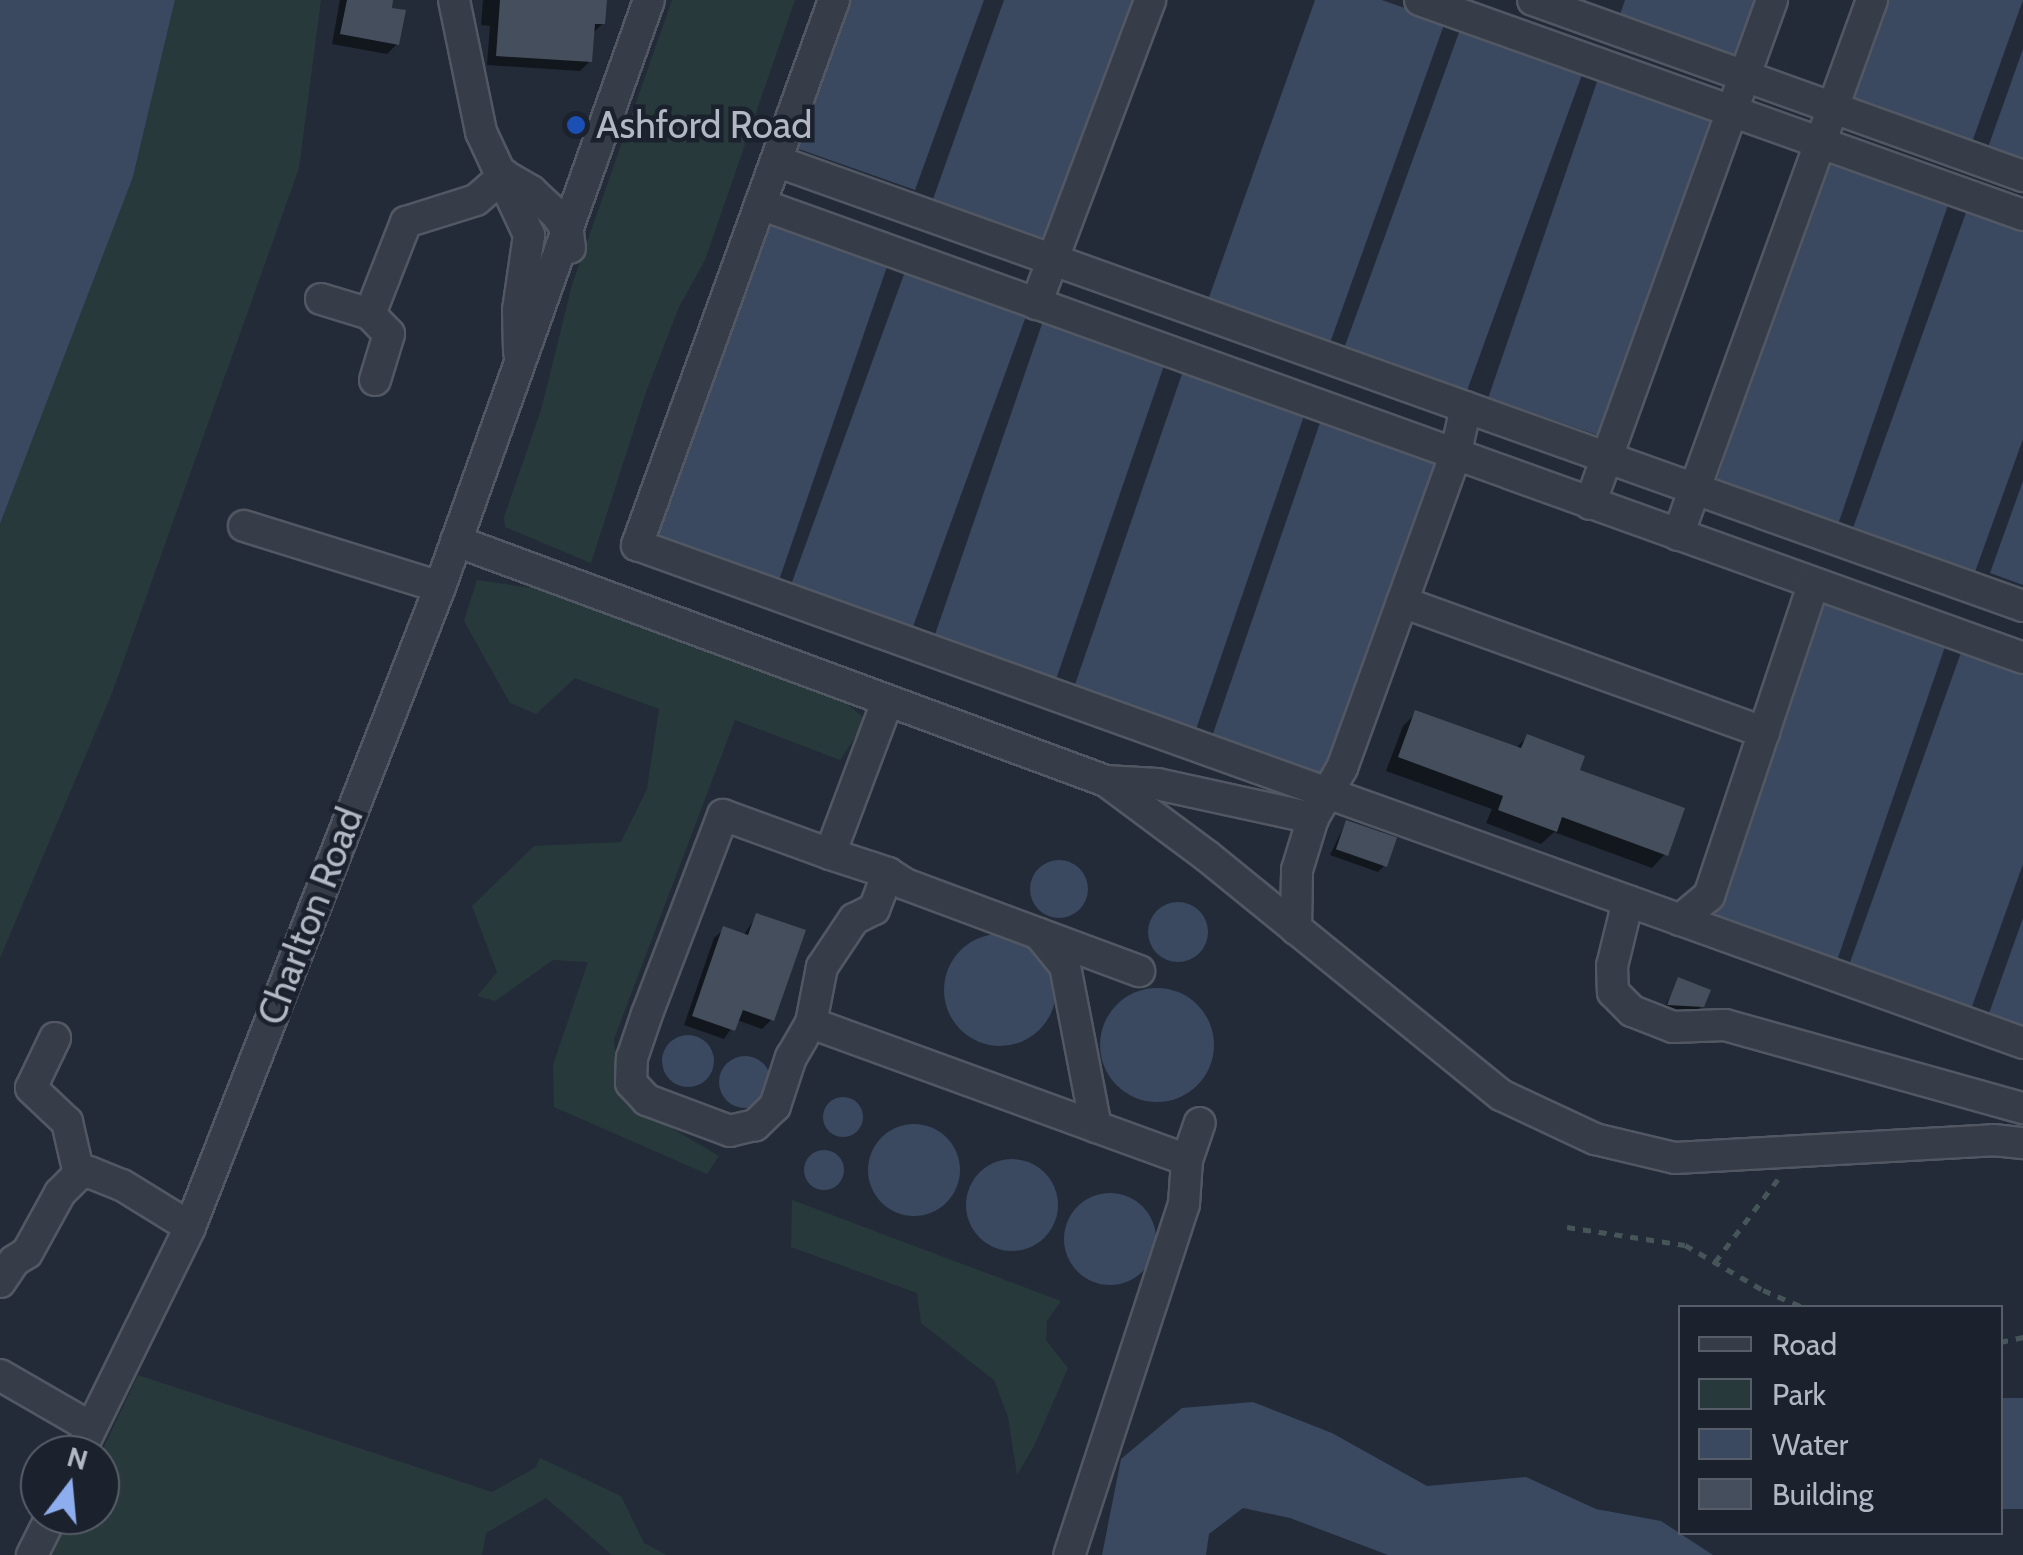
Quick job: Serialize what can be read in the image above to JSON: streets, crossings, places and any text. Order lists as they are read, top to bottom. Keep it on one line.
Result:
{"streets":{"street":["Charlton Road"]},"places":["Ashford Road"],"legend":["Road","Park","Water","Building"],"north":"top"}
